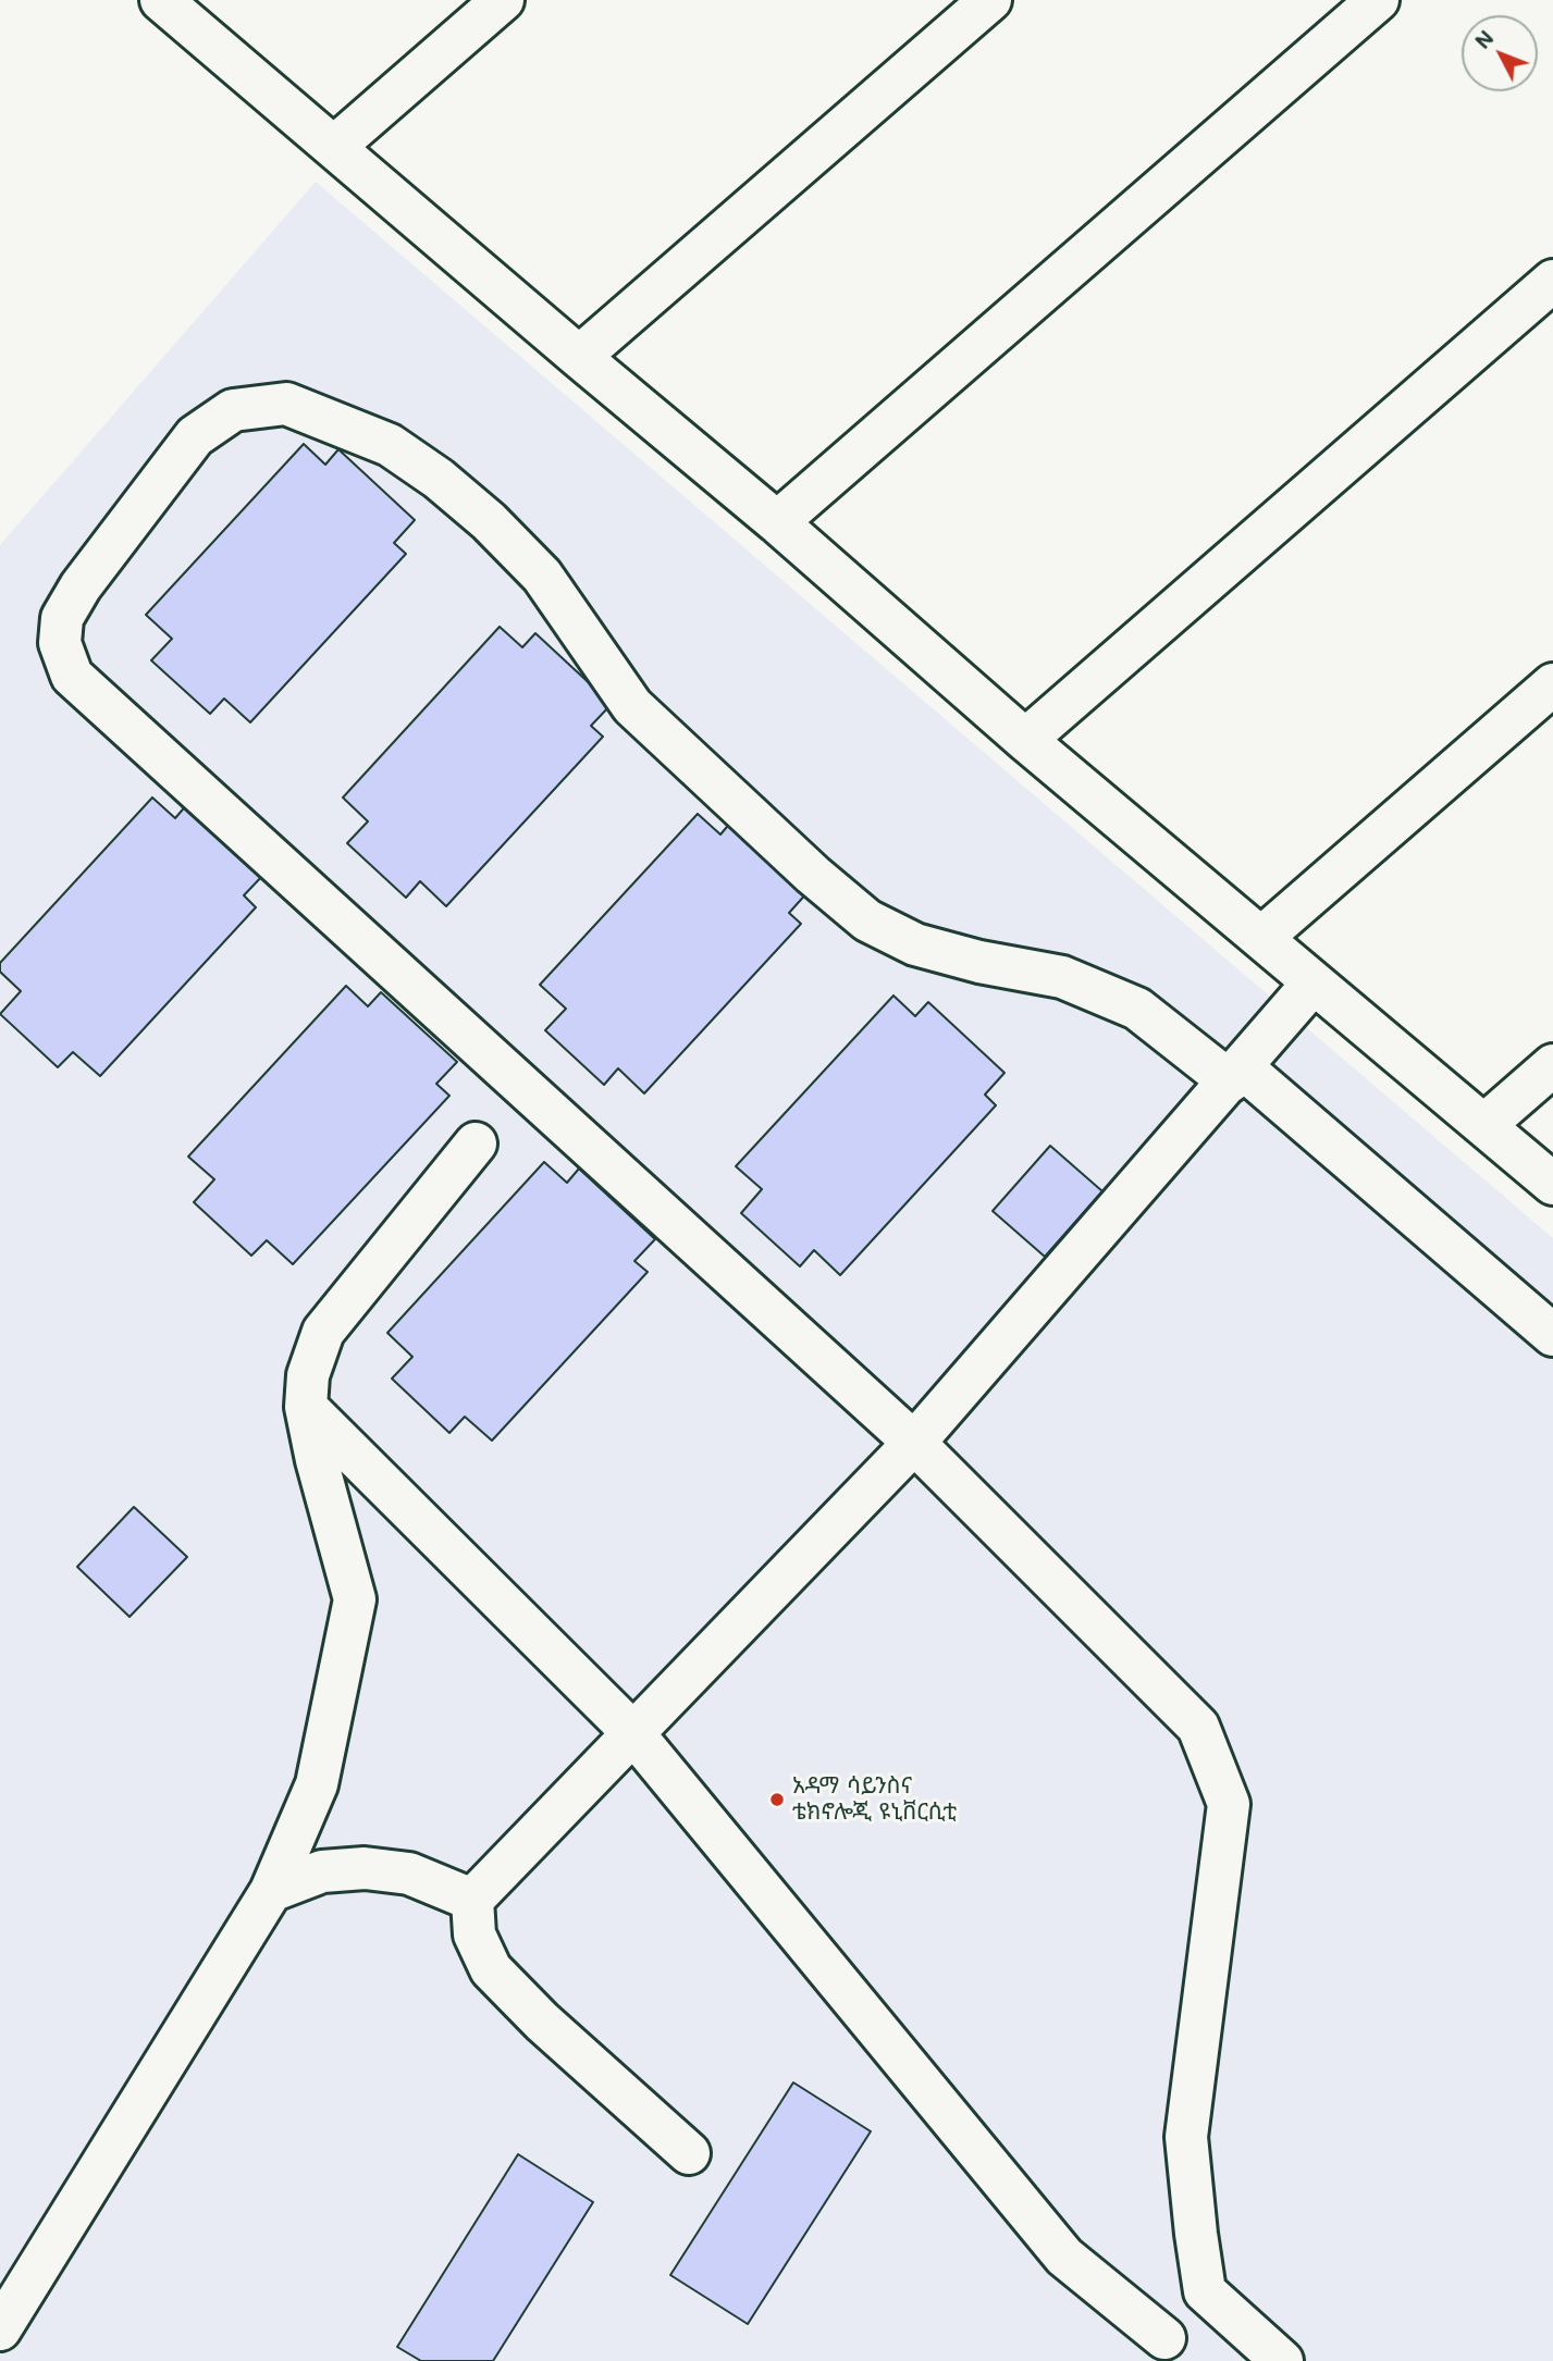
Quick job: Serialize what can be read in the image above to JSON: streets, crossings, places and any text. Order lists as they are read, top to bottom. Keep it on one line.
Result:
{"places":["አዳማ ሳይንስና ቴክኖሎጂ ዩኒቨርሲቲ"],"north":"top left"}
